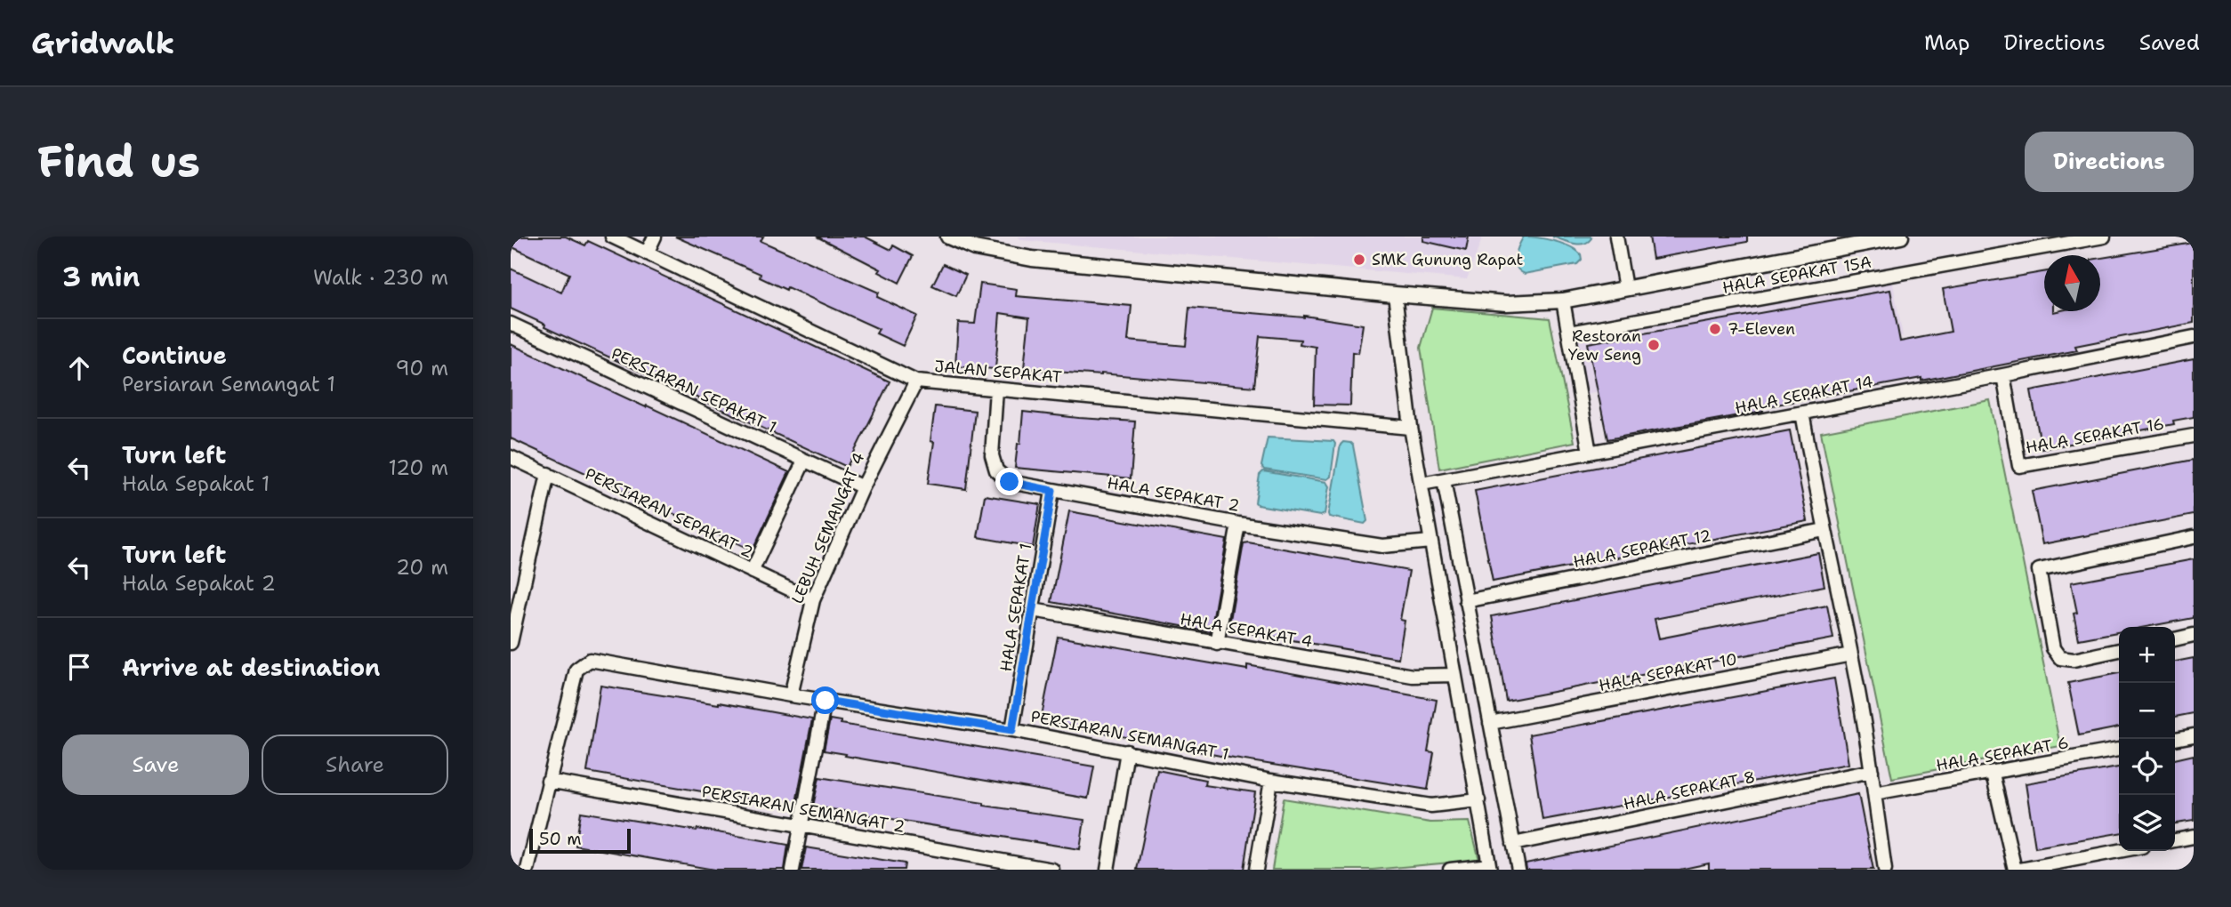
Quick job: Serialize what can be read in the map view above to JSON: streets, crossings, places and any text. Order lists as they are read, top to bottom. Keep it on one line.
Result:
{"streets":{"street":["HALA SEPAKAT 15A","JALAN SEPAKAT","PERSIARAN SEPAKAT 1","HALA SEPAKAT 14","HALA SEPAKAT 16","HALA SEPAKAT 2","PERSIARAN SEPAKAT 2","LEBUH SEMANGAT 4","HALA SEPAKAT 12","HALA SEPAKAT 1","HALA SEPAKAT 4","HALA SEPAKAT 10","PERSIARAN SEMANGAT 1","HALA SEPAKAT 6","HALA SEPAKAT 8","PERSIARAN SEMANGAT 2"]},"crossings":[["JALAN SEPAKAT","HALA SEPAKAT 2"],["JALAN SEPAKAT","LEBUH SEMANGAT 4"],["PERSIARAN SEPAKAT 1","LEBUH SEMANGAT 4"],["HALA SEPAKAT 14","HALA SEPAKAT 16"],["HALA SEPAKAT 2","HALA SEPAKAT 1"],["PERSIARAN SEPAKAT 2","LEBUH SEMANGAT 4"],["LEBUH SEMANGAT 4","PERSIARAN SEMANGAT 1"],["HALA SEPAKAT 1","HALA SEPAKAT 4"],["HALA SEPAKAT 1","PERSIARAN SEMANGAT 1"],["PERSIARAN SEMANGAT 1","PERSIARAN SEMANGAT 2"]],"places":["SMK Gunung Rapat","7-Eleven","Restoran Yew Seng"],"scale_bar":"50 m","north":"top","page":{"header":"Gridwalk","nav":["Map","Directions","Saved"],"buttons":["Directions",["Save","Share"]],"title":"Find us","heading":["3 min","Walk · 230 m"],"list":[["Continue","Persiaran Semangat 1","90 m"],["Turn left","Hala Sepakat 1","120 m"],["Turn left","Hala Sepakat 2","20 m"],"Arrive at destination"],"map_buttons":["+","−"],"scale":"50 m"}}
